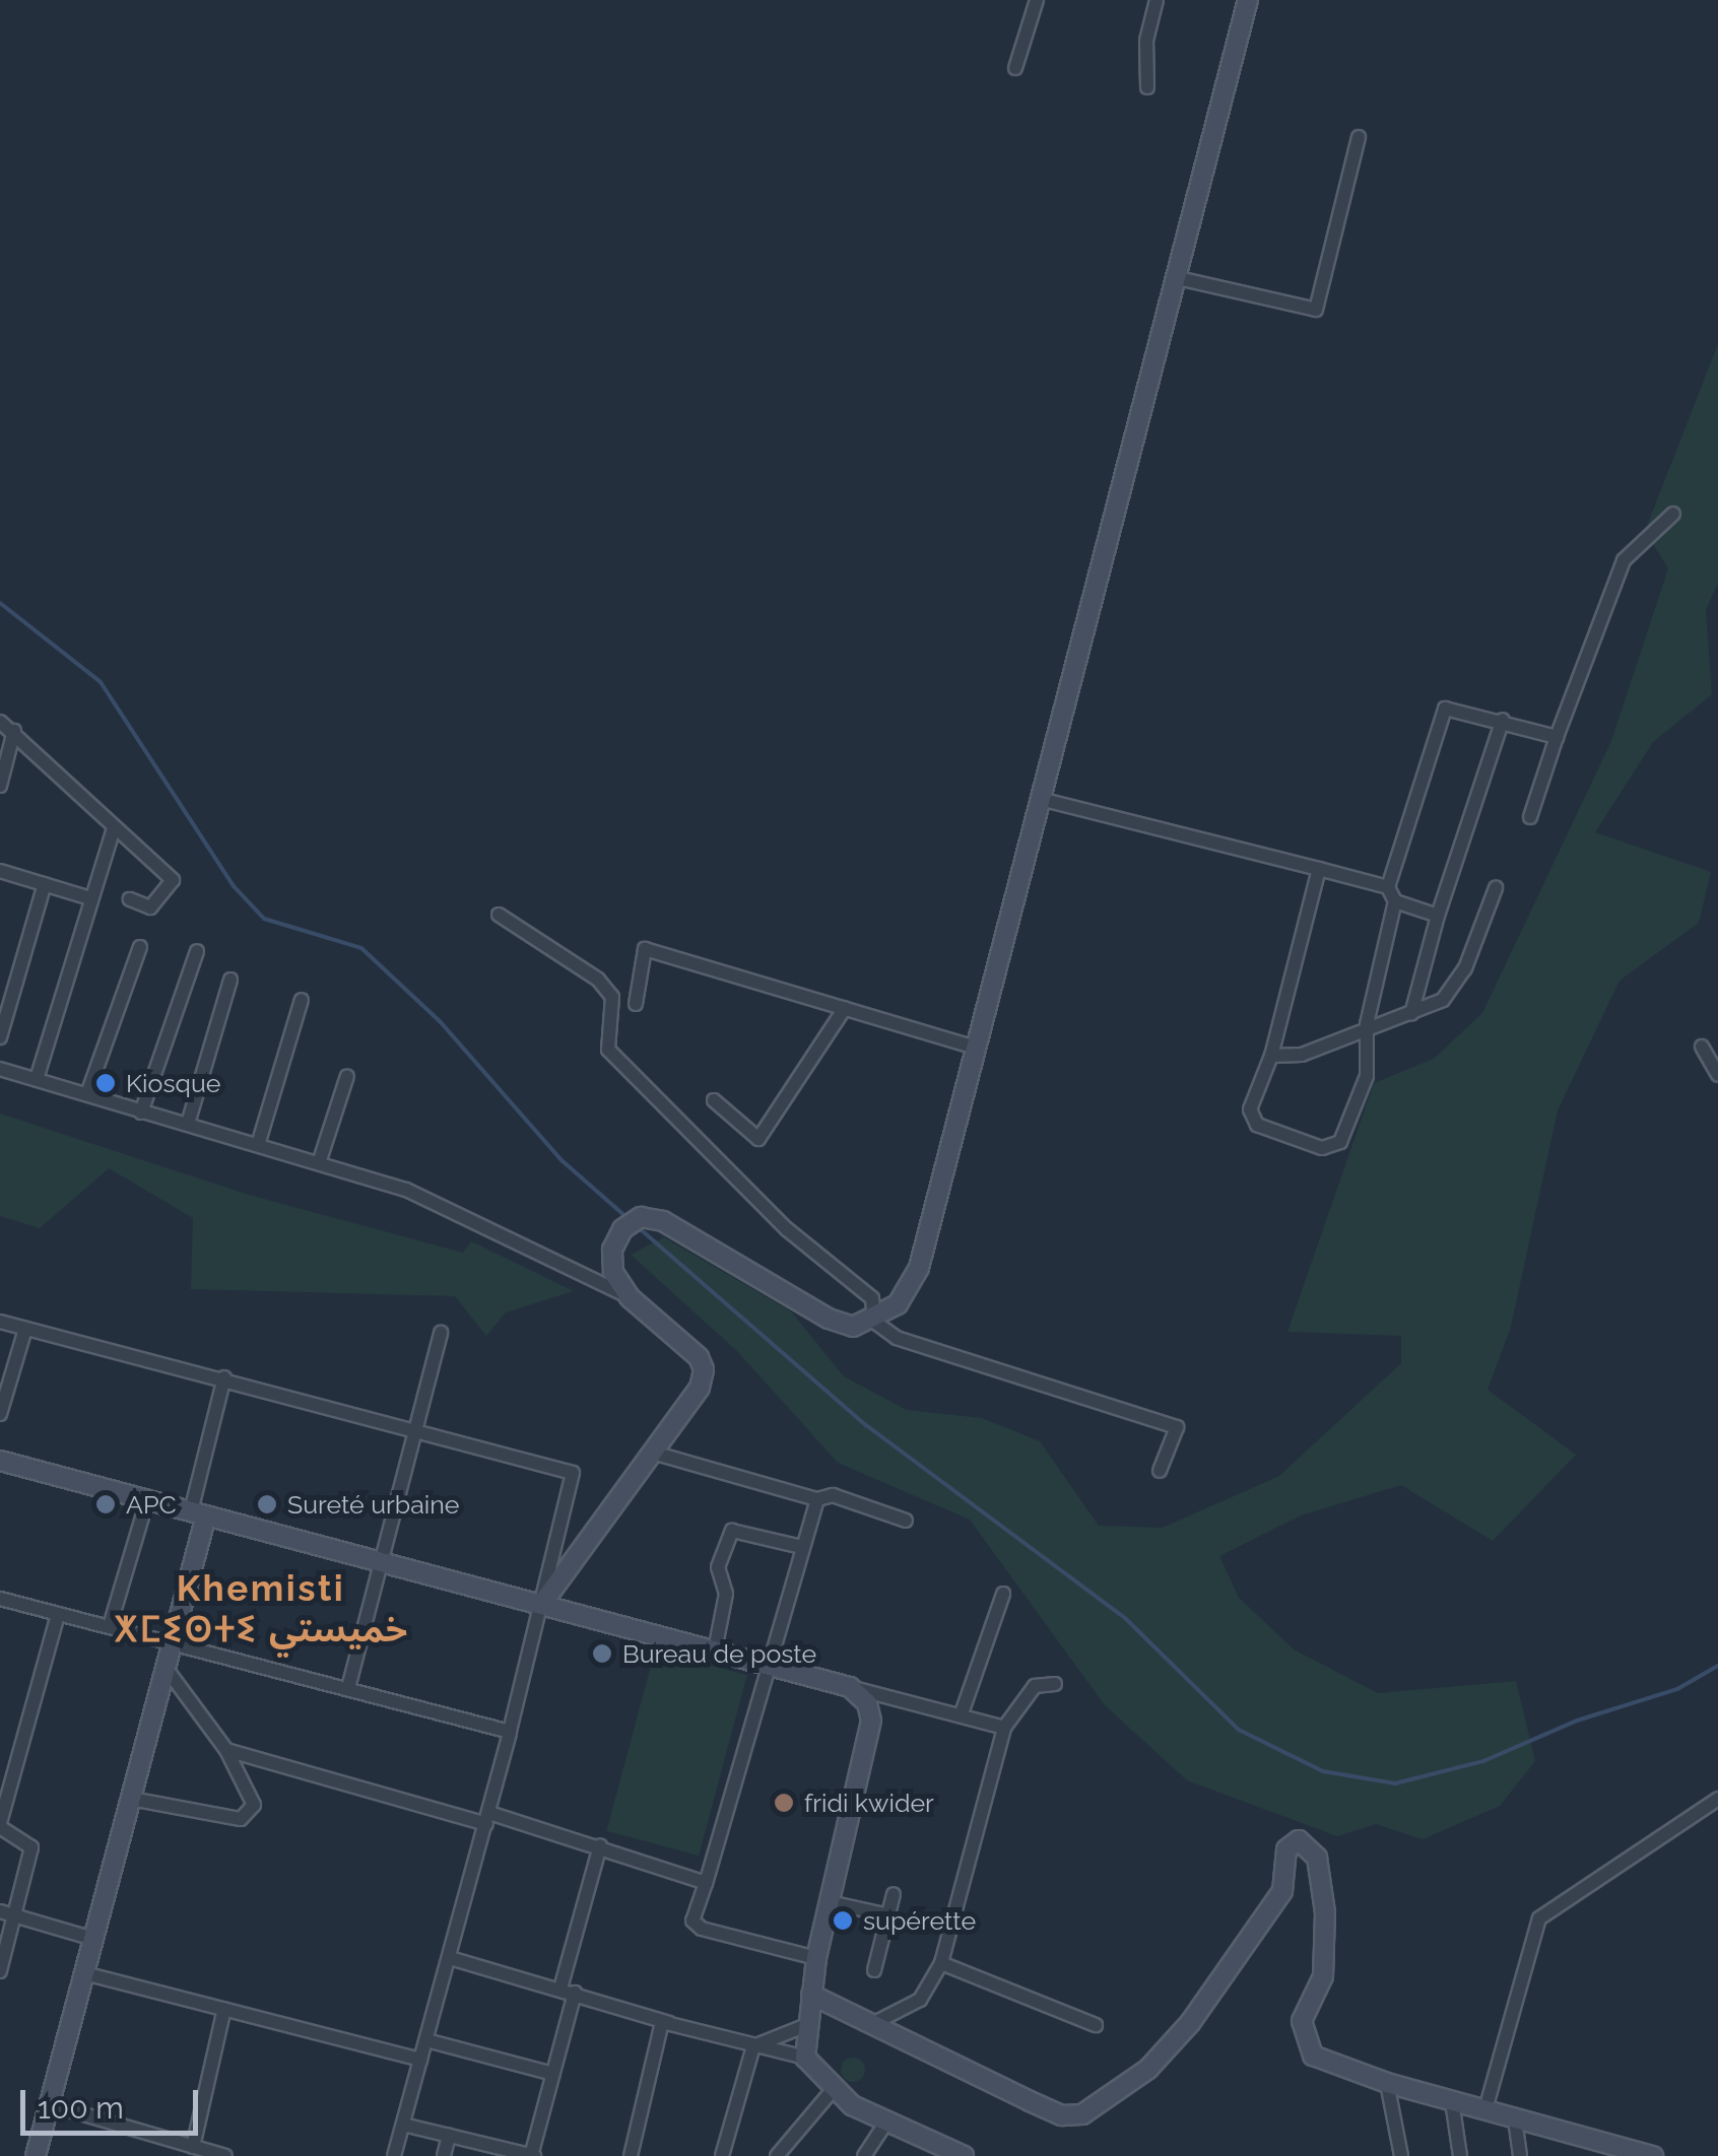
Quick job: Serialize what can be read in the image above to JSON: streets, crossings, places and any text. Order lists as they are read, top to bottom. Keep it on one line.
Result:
{"districts":["Khemisti ⵅⵎⵉⵙⵜⵉ خميستي"],"places":["Kiosque","APC","Sureté urbaine","Bureau de poste","fridi kwider","supérette"],"scale_bar":"100 m"}
